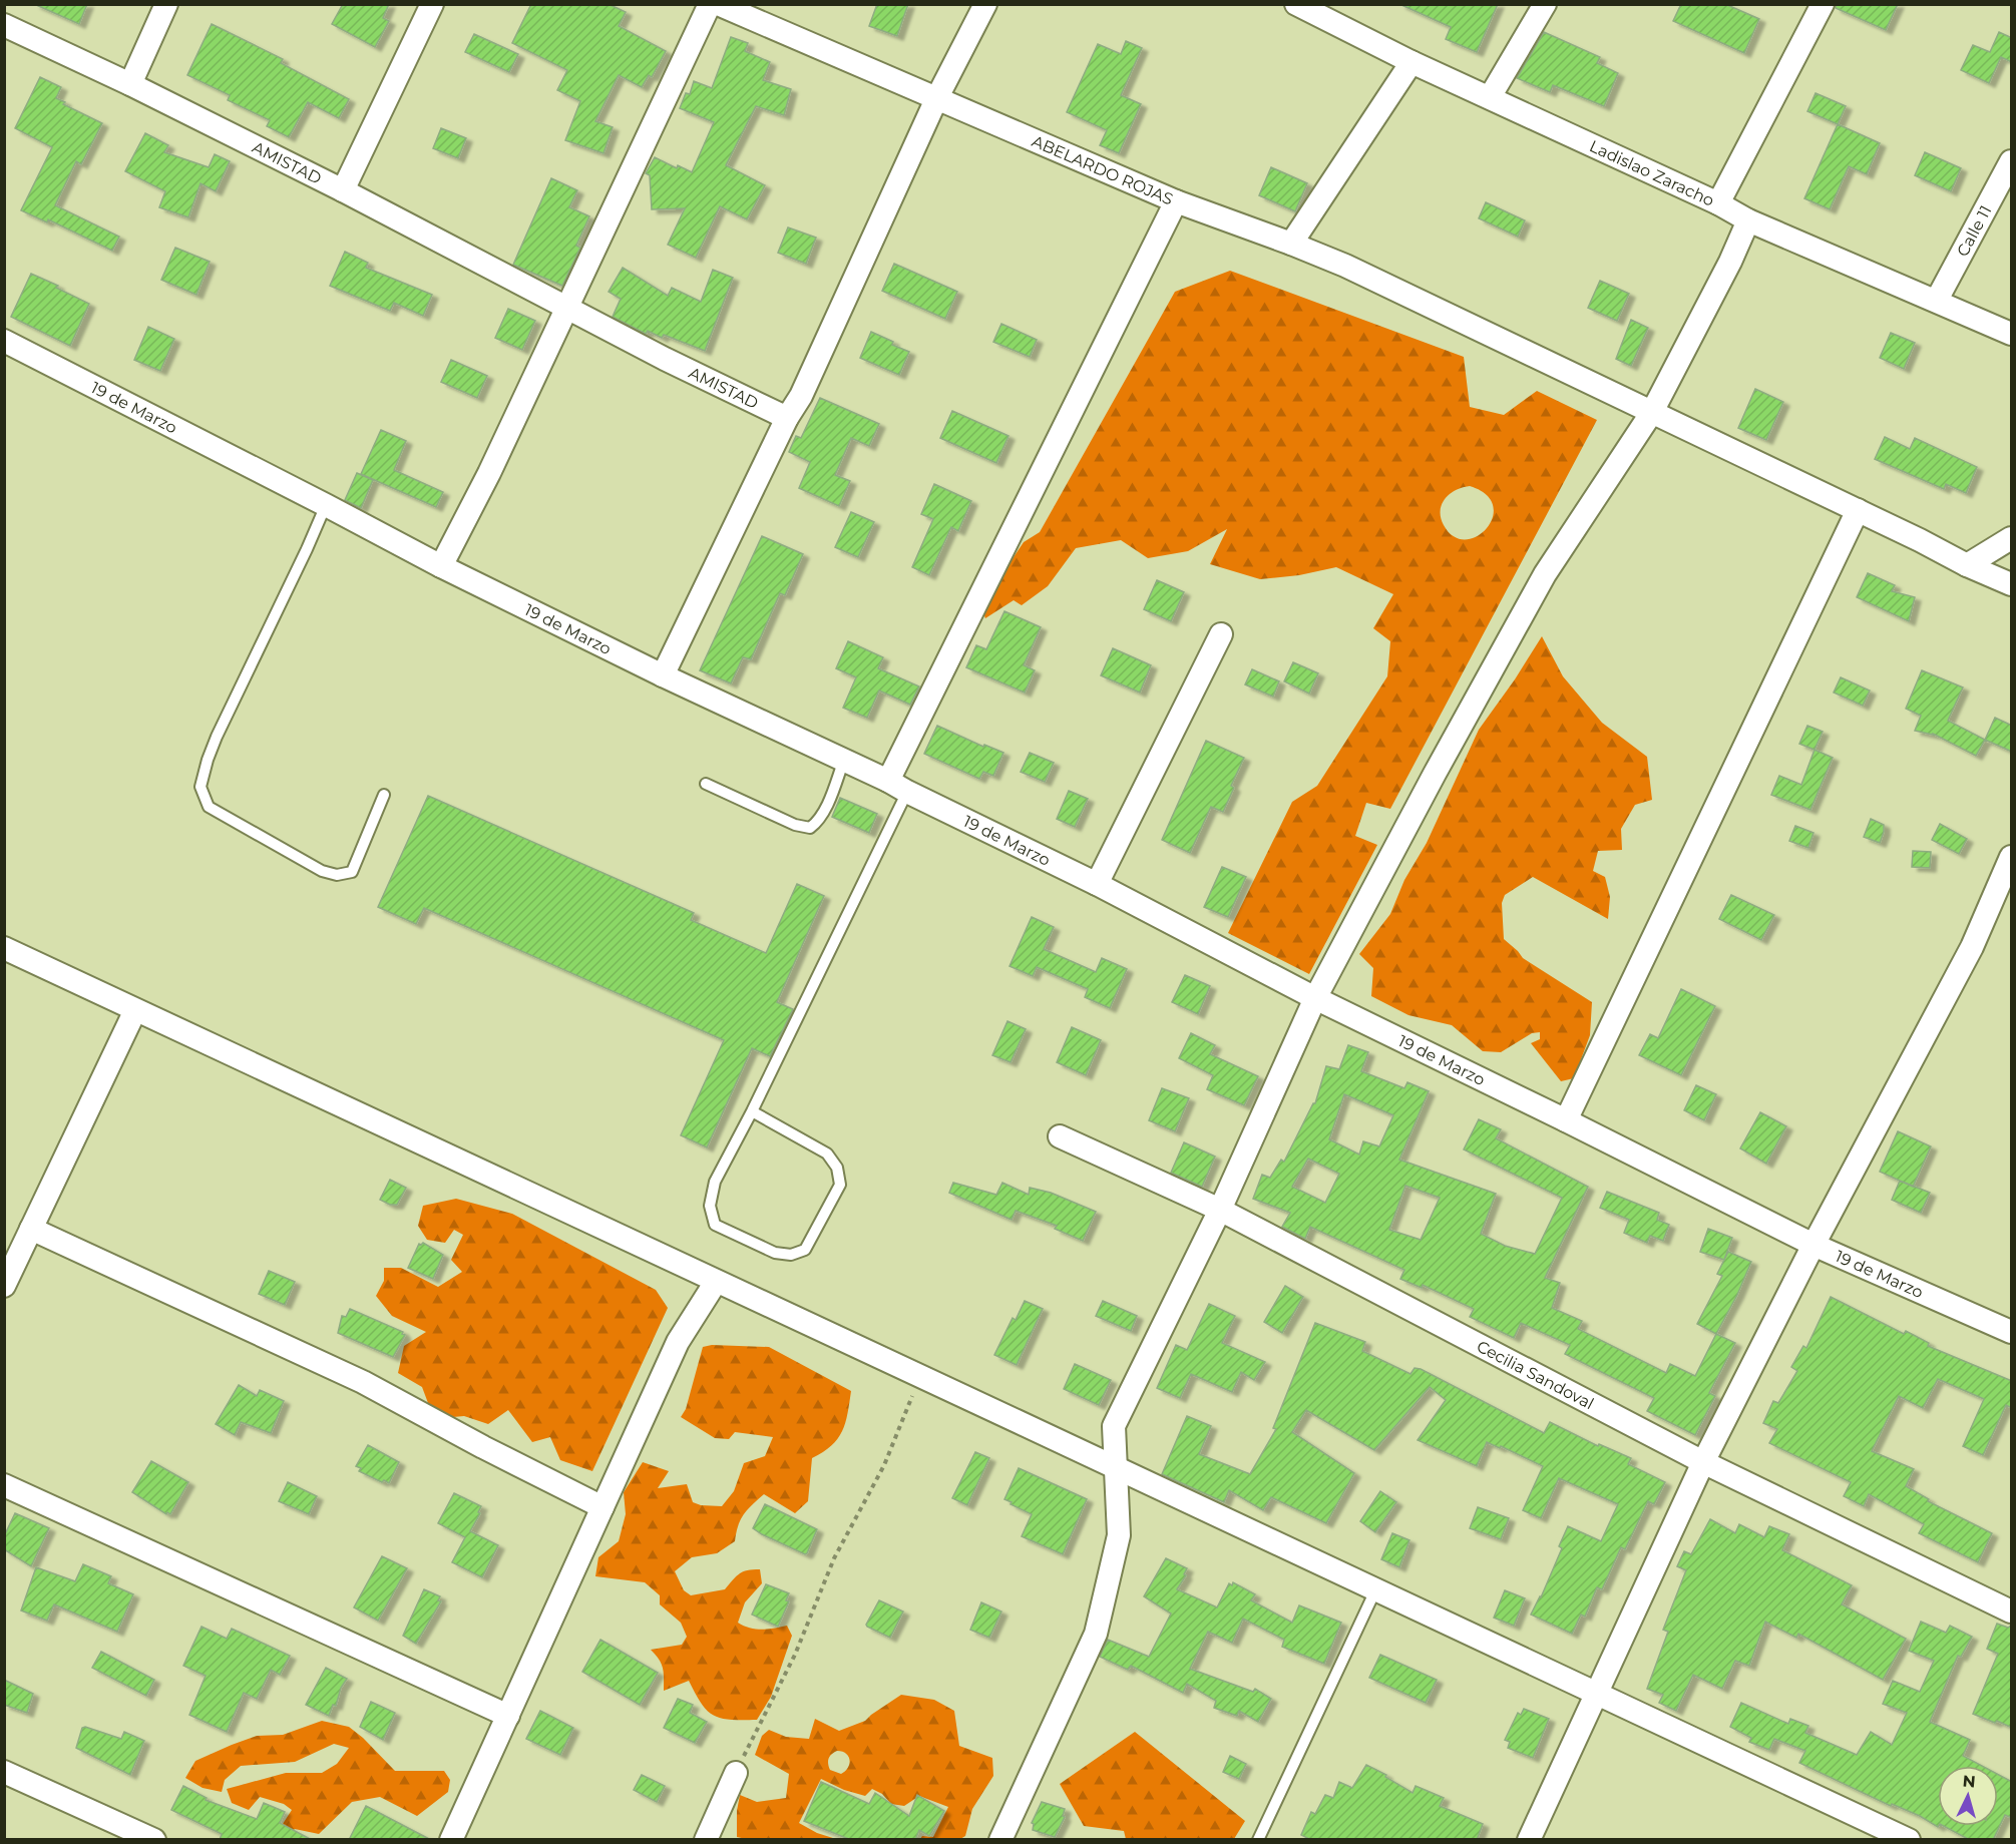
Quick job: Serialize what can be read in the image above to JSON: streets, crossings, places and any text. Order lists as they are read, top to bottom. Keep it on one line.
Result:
{"streets":{"street":["AMISTAD","ABELARDO ROJAS","Ladislao Zaracho","Calle 11","19 de Marzo","Cecilia Sandoval"]},"crossings":[["Ladislao Zaracho","Calle 11"]],"north":"top"}
